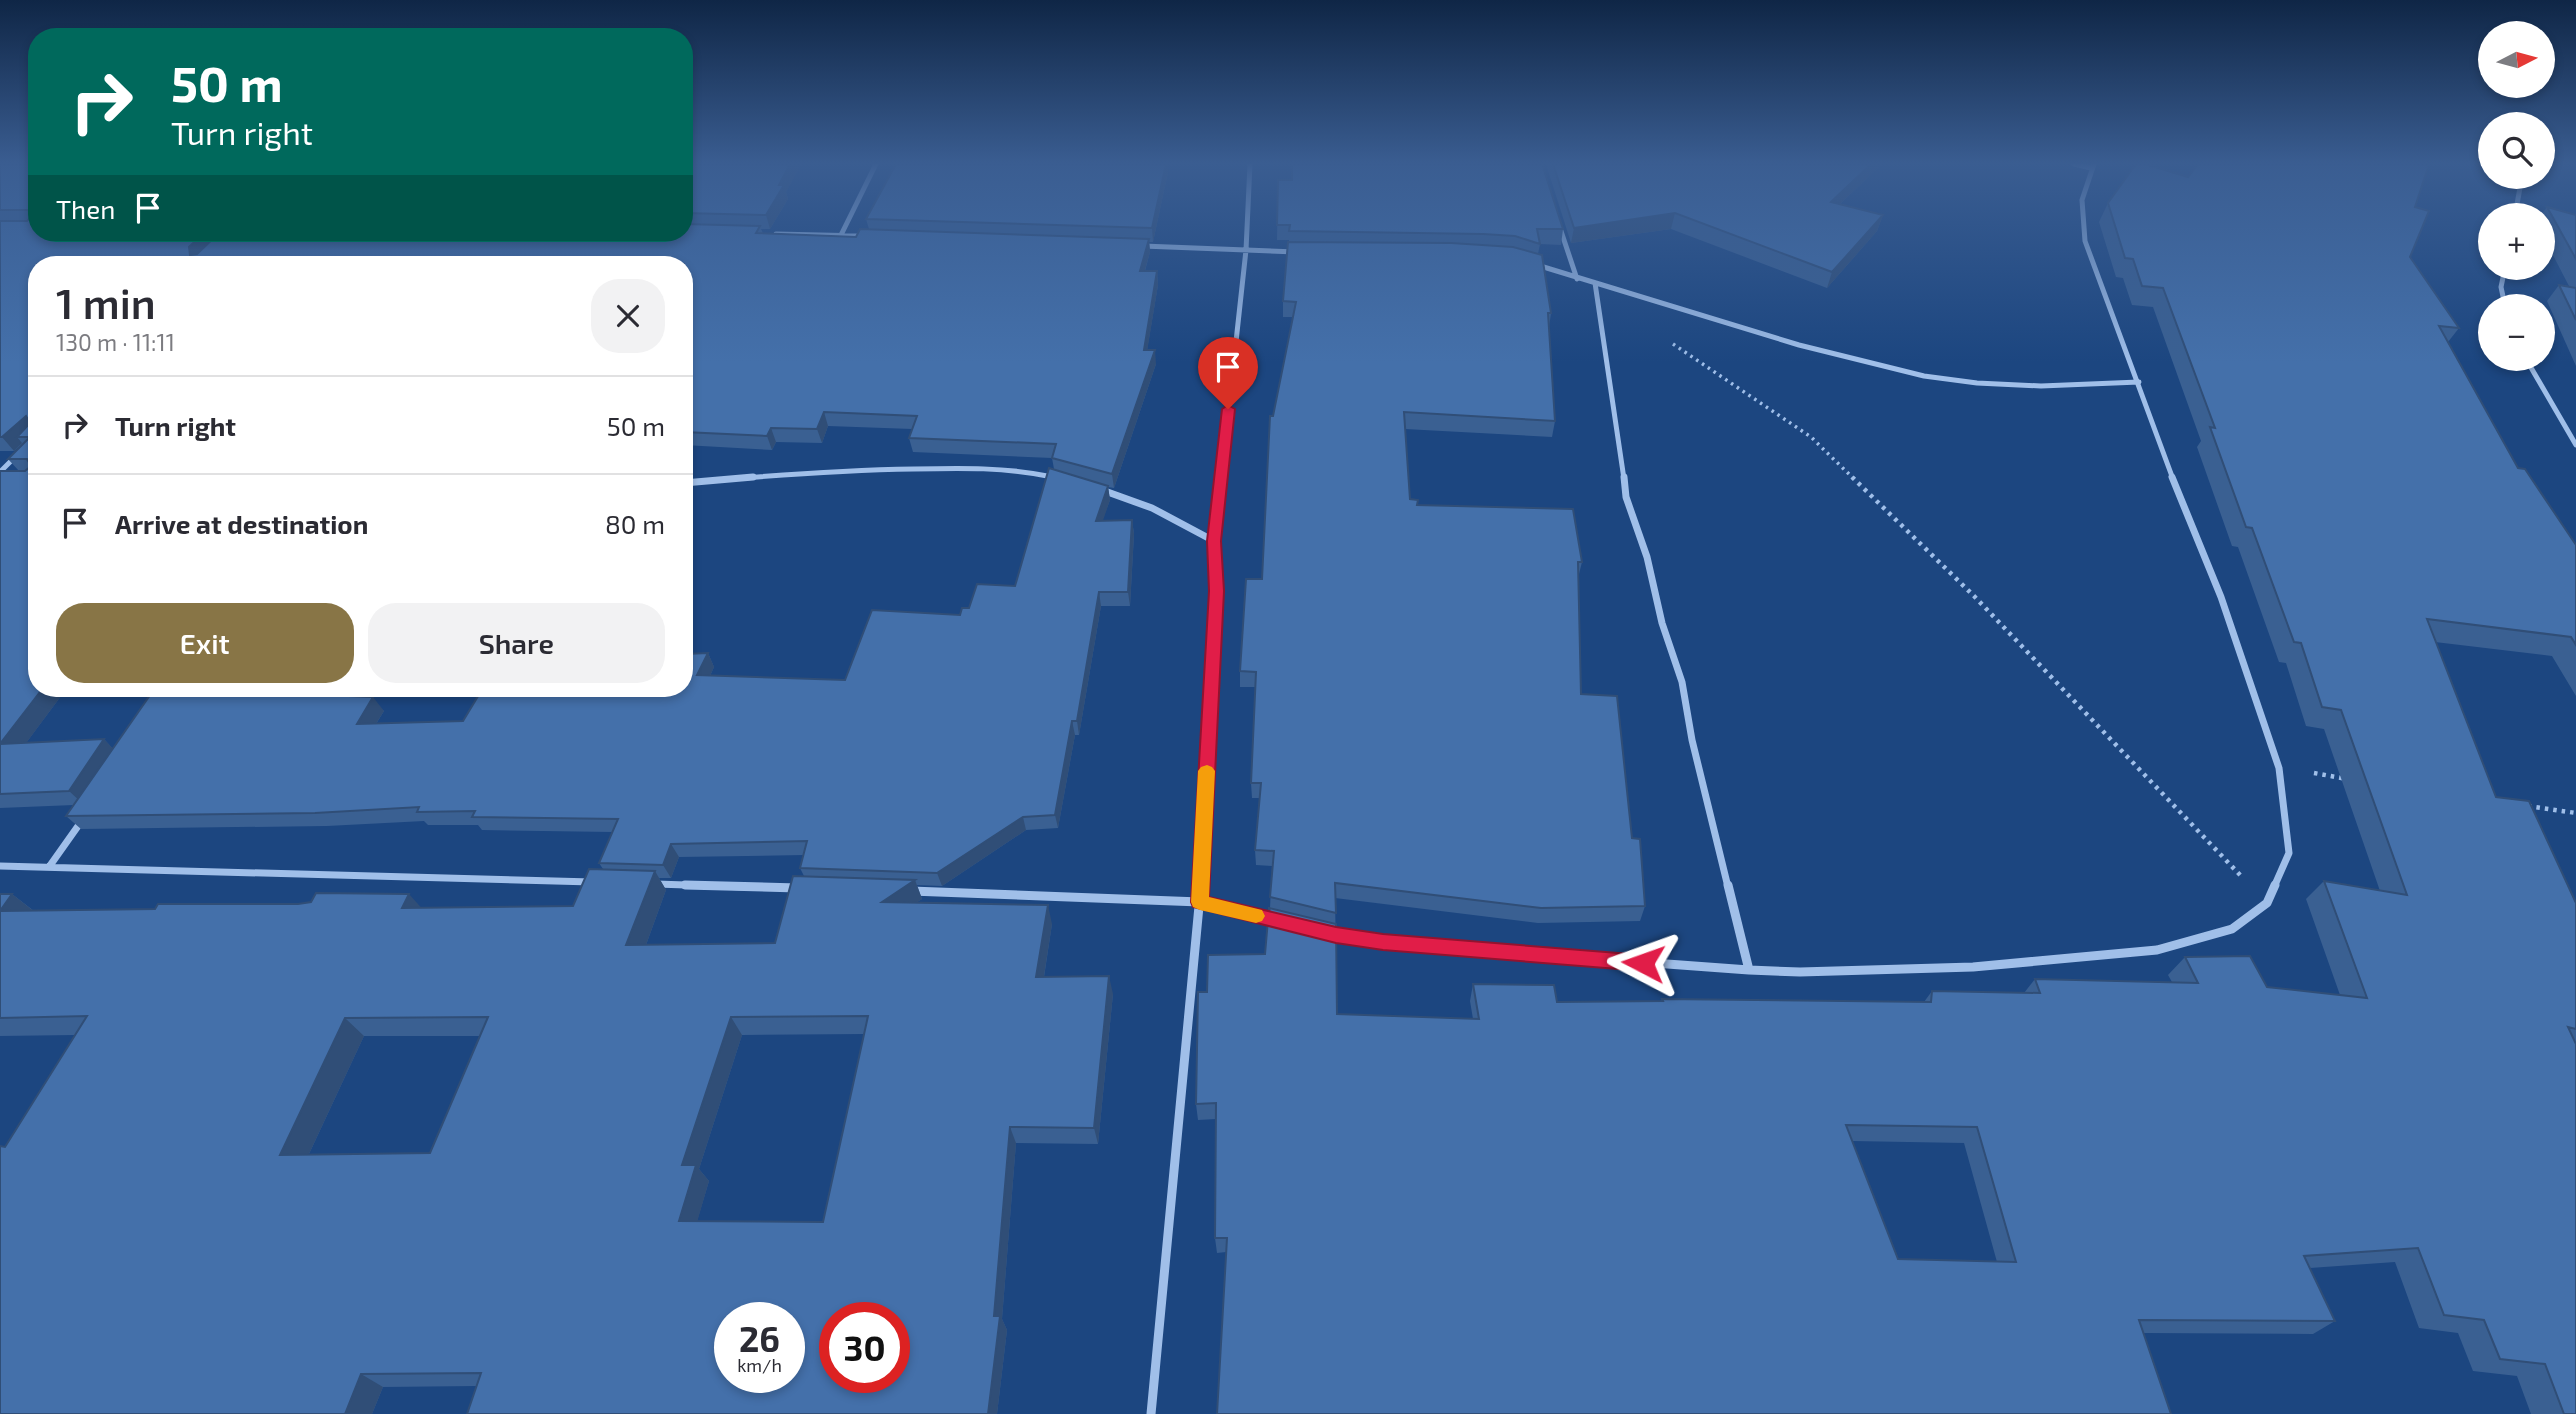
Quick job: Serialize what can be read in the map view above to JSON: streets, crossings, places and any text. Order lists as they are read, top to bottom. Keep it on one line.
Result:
{"north":"right","page":{"map_buttons":["+","−"],"turn":["50 m","Turn right"],"then":"Then","heading":["1 min","130 m · 11:11"],"list":[{"name":"Turn right","value":"50 m"},{"name":"Arrive at destination","value":"80 m"}],"buttons":["Exit","Share"],"speed":"26 km/h","limit":"30"}}
